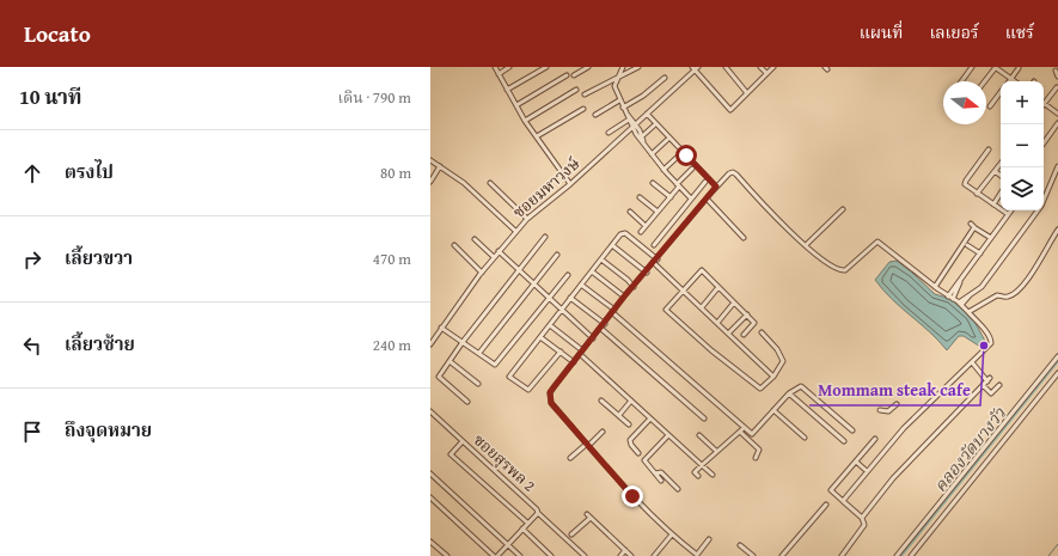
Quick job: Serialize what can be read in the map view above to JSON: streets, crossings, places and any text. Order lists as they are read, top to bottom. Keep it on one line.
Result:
{"streets":{"street":["ซอยมหาวงษ์","ซอยสุรพล 2"]},"water":["คลองวัดบางวัว"],"places":["Mommam steak cafe"],"north":"right","page":{"header":"Locato","nav":["แผนที่","เลเยอร์","แชร์"],"heading":["10 นาที","เดิน · 790 m"],"map_buttons":["+","−"],"list":[["ตรงไป","80 m"],["เลี้ยวขวา","470 m"],["เลี้ยวซ้าย","240 m"],"ถึงจุดหมาย"]}}
